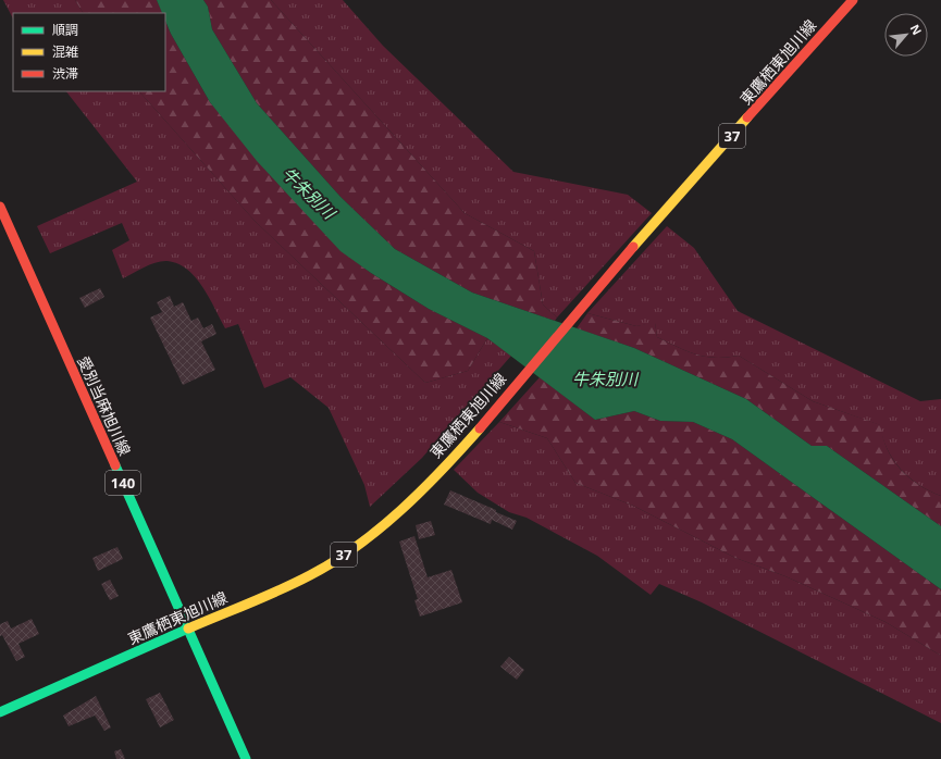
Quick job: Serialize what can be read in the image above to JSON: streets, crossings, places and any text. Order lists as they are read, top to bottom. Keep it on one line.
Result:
{"streets":{"main road":["東鷹栖東旭川線","37","愛別当麻旭川線","140"]},"crossings":[["東鷹栖東旭川線","愛別当麻旭川線"]],"water":["牛朱別川"],"legend":["順調","混雑","渋滞"],"north":"top right"}
